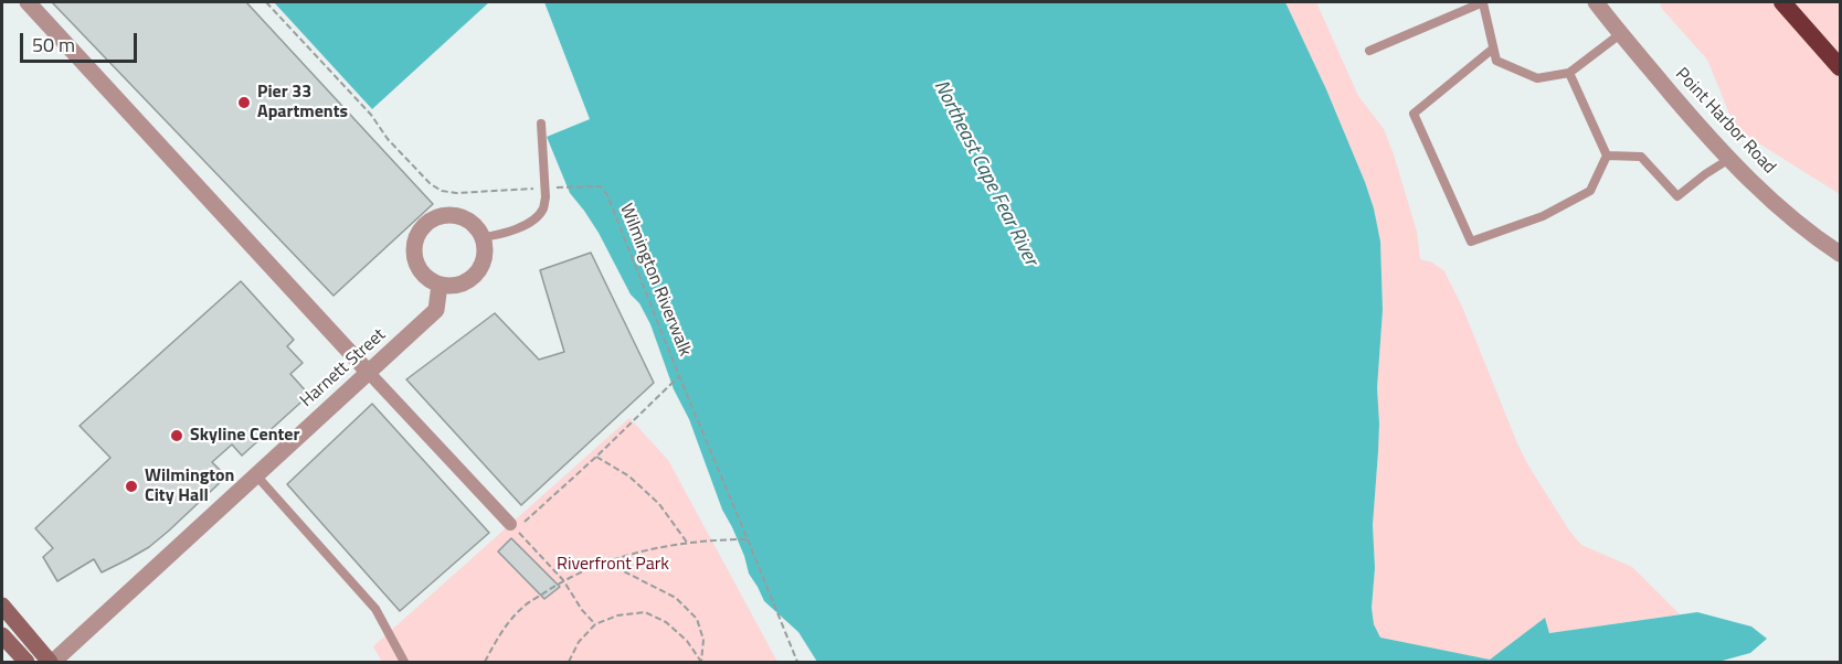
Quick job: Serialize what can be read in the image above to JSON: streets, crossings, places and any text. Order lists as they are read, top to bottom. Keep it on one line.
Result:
{"streets":{"street":["Point Harbor Road","Harnett Street"],"path":["Wilmington Riverwalk"]},"water":["Northeast Cape Fear River"],"parks":["Riverfront Park"],"places":["Pier 33 Apartments","Skyline Center","Wilmington City Hall"],"scale_bar":"50 m"}
